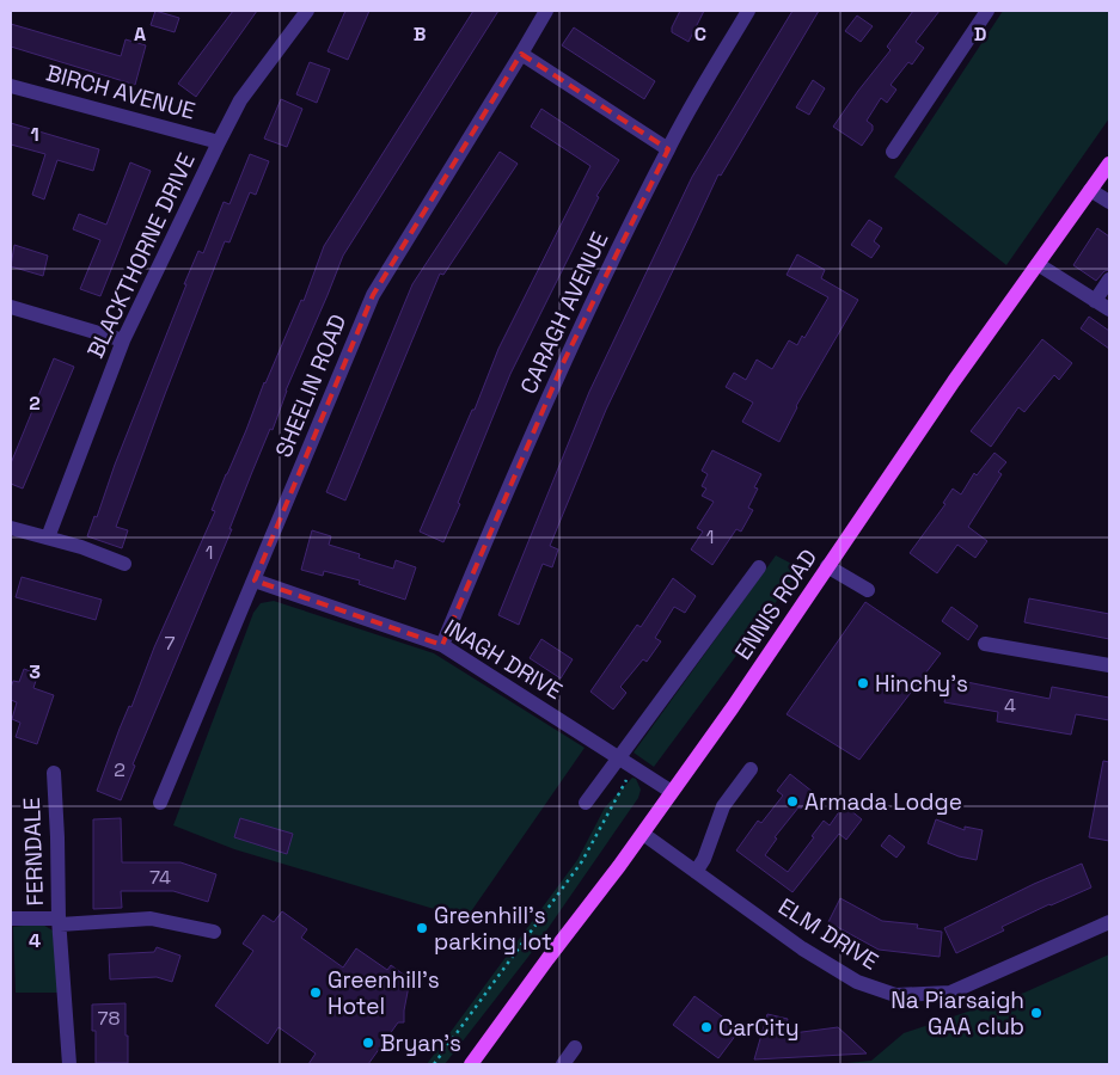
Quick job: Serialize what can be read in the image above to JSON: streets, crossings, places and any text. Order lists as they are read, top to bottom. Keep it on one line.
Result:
{"streets":{"main road":["ENNIS ROAD"],"street":["BIRCH AVENUE","BLACKTHORNE DRIVE","CARAGH AVENUE","SHEELIN ROAD","INAGH DRIVE","FERNDALE","ELM DRIVE"]},"crossings":[["BIRCH AVENUE","BLACKTHORNE DRIVE"],["CARAGH AVENUE","INAGH DRIVE"],["SHEELIN ROAD","INAGH DRIVE"],["ENNIS ROAD","INAGH DRIVE"],["ENNIS ROAD","ELM DRIVE"]],"places":["Hinchy's","Armada Lodge","Greenhill's parking lot","Greenhill's Hotel","Na Piarsaigh GAA club","CarCity","Bryan's"],"house_numbers":["1","1","7","4","2","74","78"],"grid":{"columns":["A","B","C","D"],"rows":["1","2","3","4"]}}
